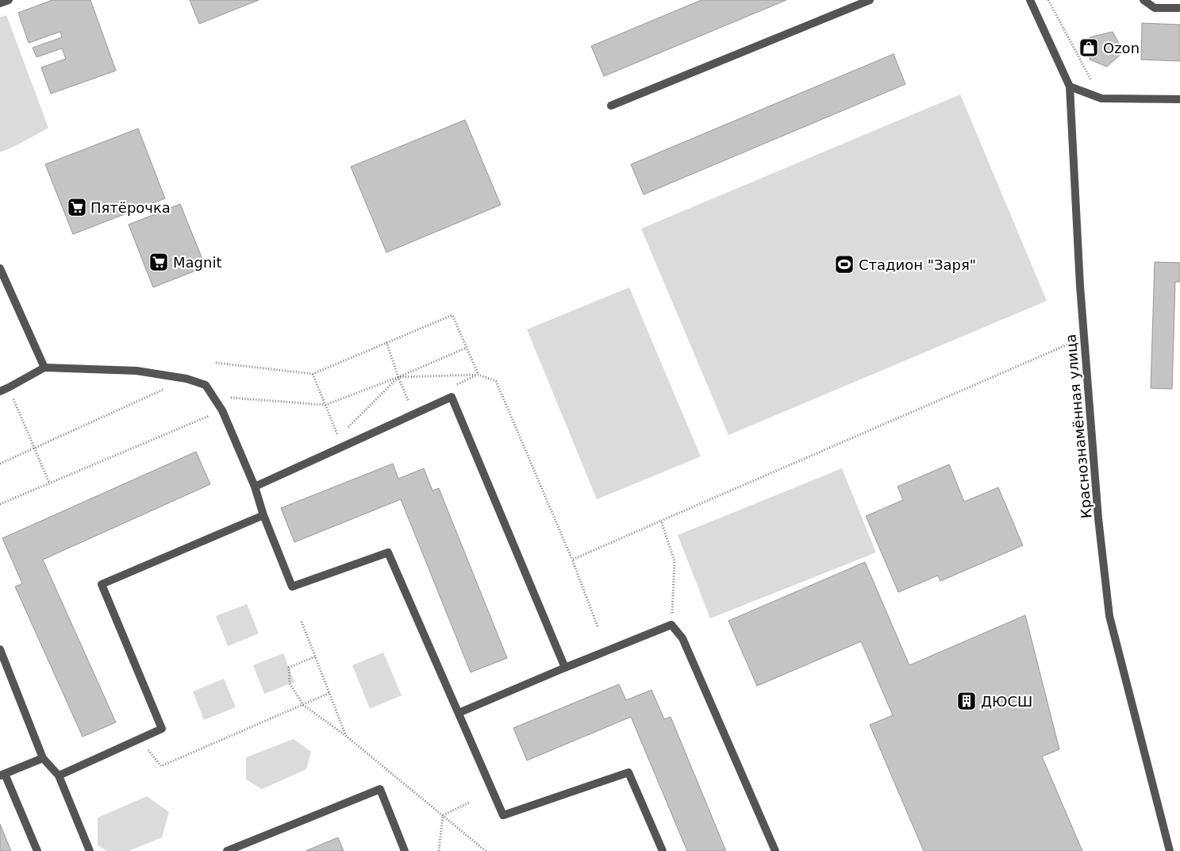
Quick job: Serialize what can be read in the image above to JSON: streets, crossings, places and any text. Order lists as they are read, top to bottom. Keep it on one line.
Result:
{"streets":{"street":["Краснознамённая улица"]},"places":{"shop":["Ozon"],"supermarket":["Пятёрочка","Magnit"],"sports":["Стадион \"Заря\""],"building":["ДЮСШ"]}}
